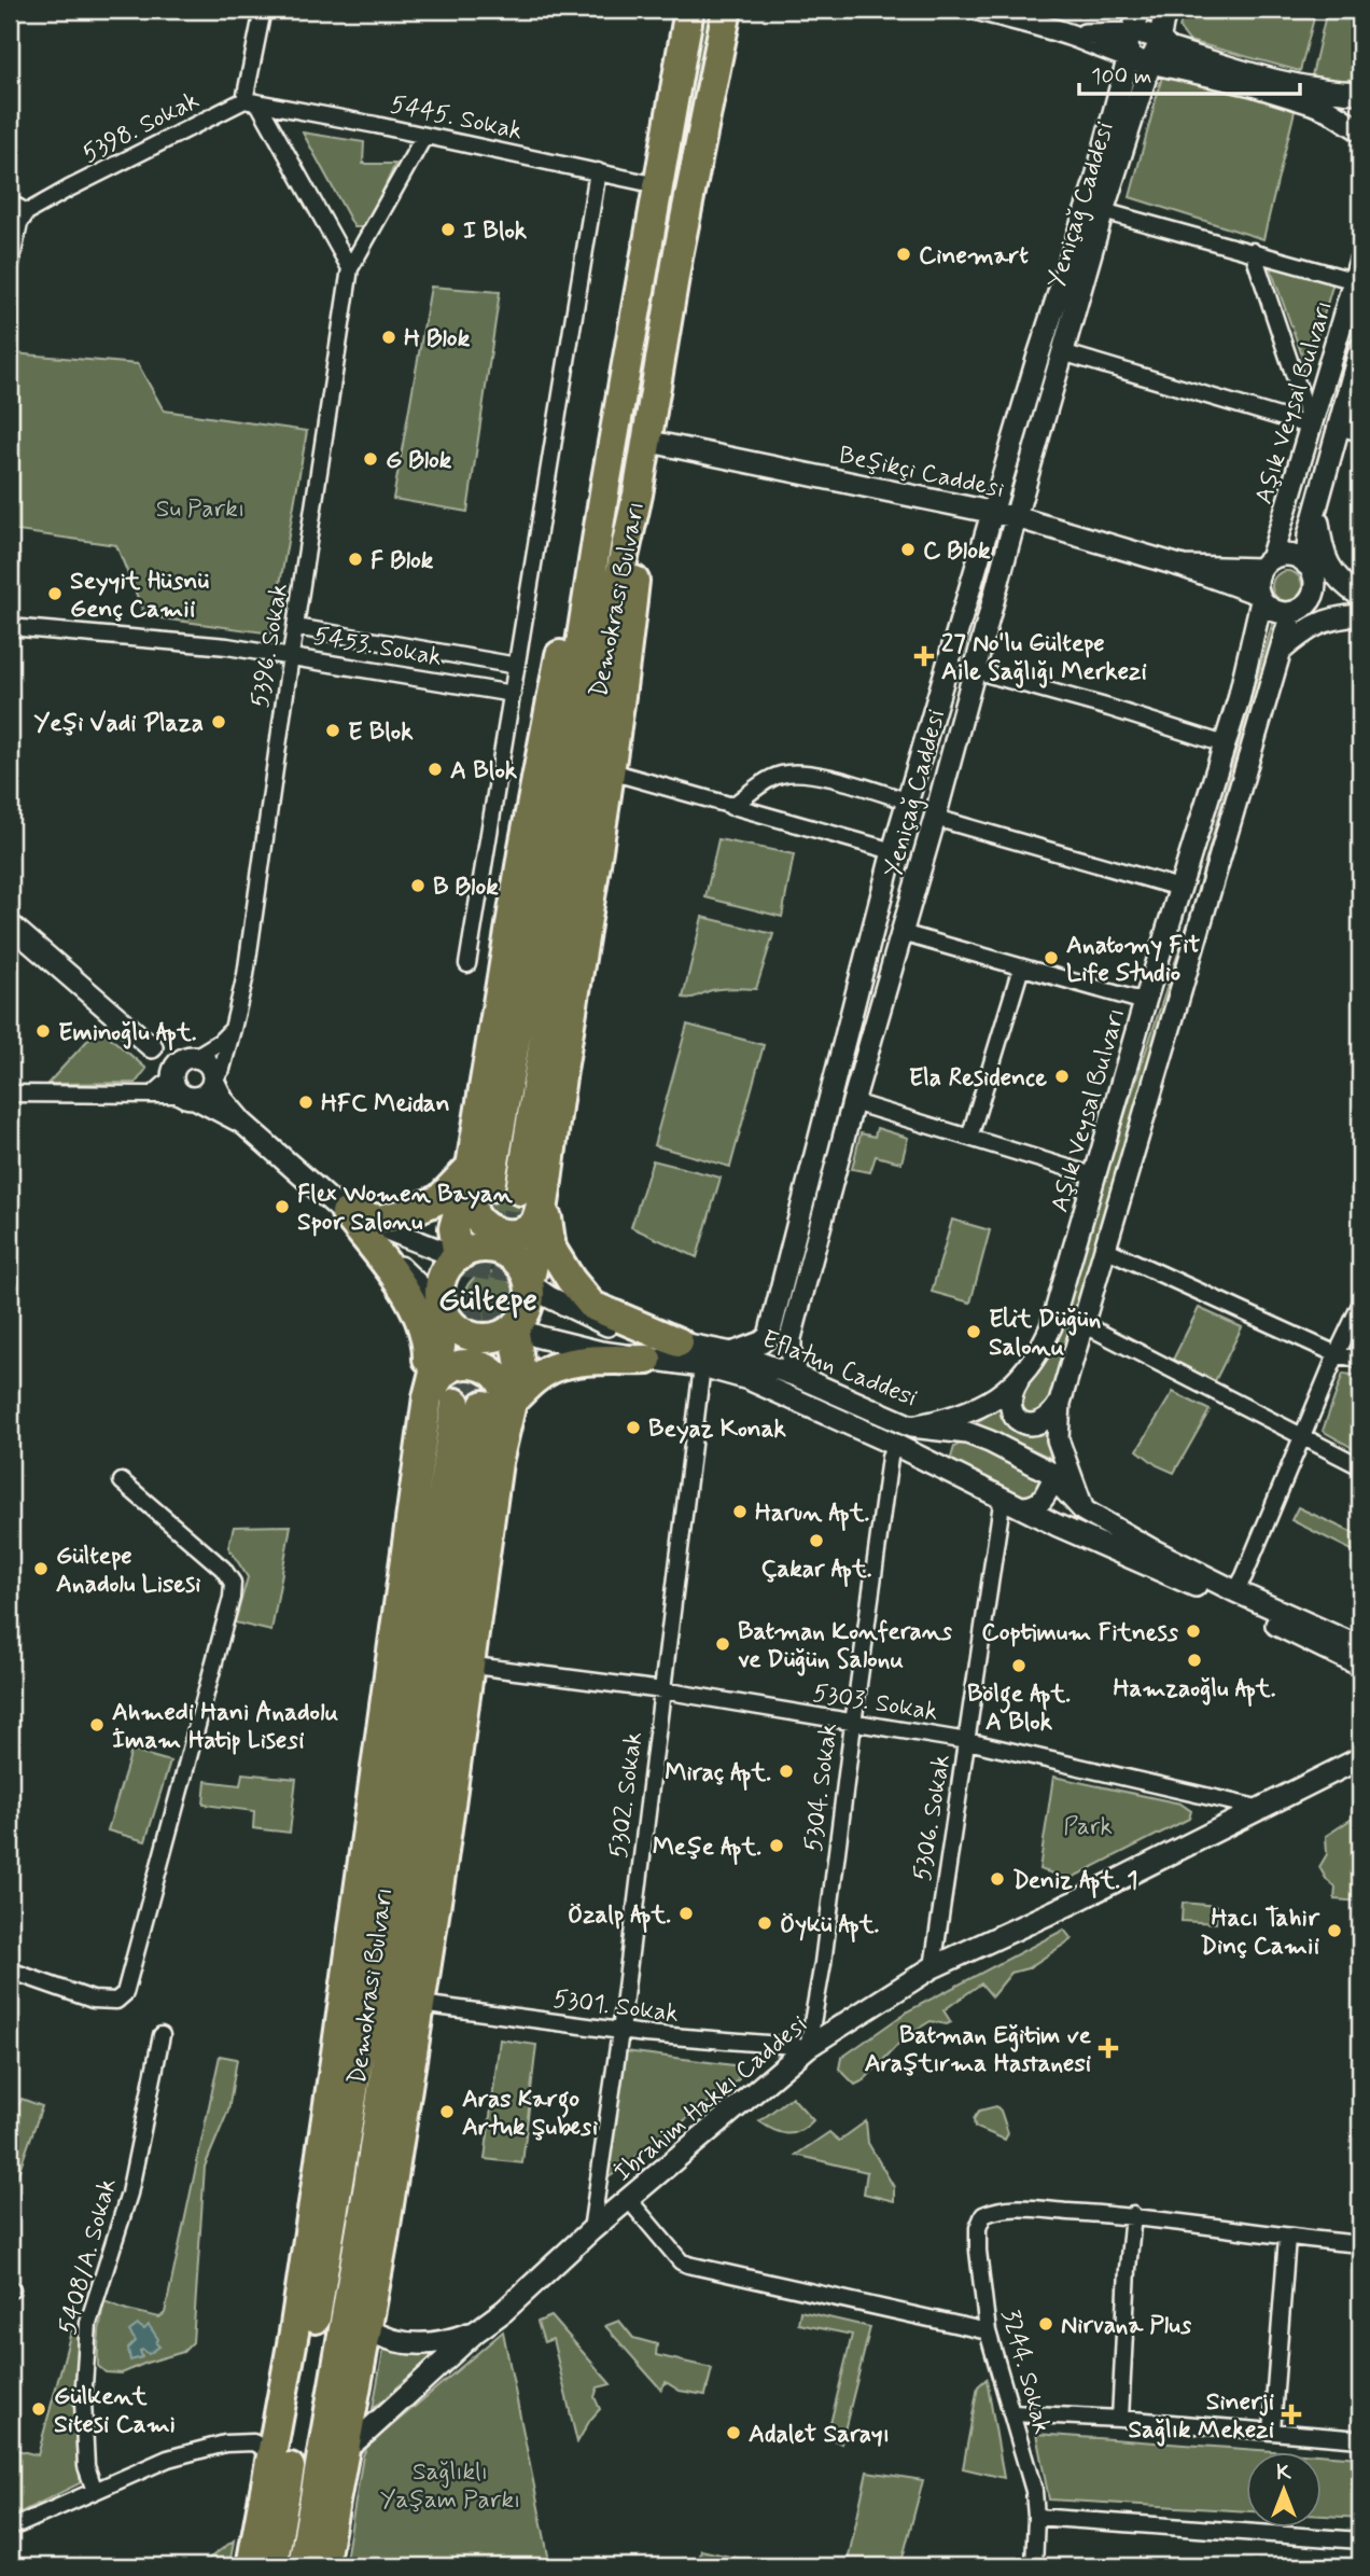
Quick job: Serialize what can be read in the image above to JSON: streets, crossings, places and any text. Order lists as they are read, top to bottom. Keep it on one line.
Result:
{"streets":{"highway":["Demokrasi Bulvarı"],"street":["5445. Sokak","5398. Sokak","Yeniçağ Caddesi","Aşık Veysal Bulvarı","Beşikçi Caddesi","5396. Sokak","5453. Sokak","Eflatun Caddesi","5303. Sokak","5304. Sokak","5302. Sokak","5306. Sokak","5301. Sokak","İbrahim Hakkı Caddesi","5408/A. Sokak","3244. Sokak"]},"crossings":[["5445. Sokak","5398. Sokak"],["5445. Sokak","Demokrasi Bulvarı"],["Yeniçağ Caddesi","Beşikçi Caddesi"],["Yeniçağ Caddesi","Eflatun Caddesi"],["Aşık Veysal Bulvarı","Beşikçi Caddesi"],["Aşık Veysal Bulvarı","Eflatun Caddesi"],["Beşikçi Caddesi","Demokrasi Bulvarı"],["5396. Sokak","5453. Sokak"],["Eflatun Caddesi","5304. Sokak"],["Eflatun Caddesi","5302. Sokak"],["Eflatun Caddesi","5306. Sokak"],["5303. Sokak","5304. Sokak"],["5303. Sokak","5302. Sokak"],["5303. Sokak","5306. Sokak"],["5303. Sokak","İbrahim Hakkı Caddesi"],["5304. Sokak","5301. Sokak"],["5304. Sokak","İbrahim Hakkı Caddesi"],["5302. Sokak","5301. Sokak"],["5302. Sokak","İbrahim Hakkı Caddesi"],["5306. Sokak","İbrahim Hakkı Caddesi"],["5301. Sokak","İbrahim Hakkı Caddesi"]],"districts":["Gültepe"],"parks":["Su Parkı","Park","Sağlıklı Yaşam Parkı"],"places":{"other":["I Blok","Cinemart","H Blok","G Blok","C Blok","F Blok","Seyyit Hüsnü Genç Camii","Yeşi Vadi Plaza","E Blok","A Blok","B Blok","Anatomy Fit Life Studio","Eminoğlu Apt.","Ela Residence","HFC Meidan","Flex Women Bayan Spor Salonu","Elit Düğün Salonu","Beyaz Konak","Harun Apt.","Çakar Apt.","Gültepe Anadolu Lisesi","Coptimum Fitness","Batman Konferans ve Düğün Salonu","Hamzaoğlu Apt.","Bölge Apt. A Blok","Ahmedi Hani Anadolu İmam Hatip Lisesi","Miraç Apt.","Meşe Apt.","Deniz Apt. 1","Özalp Apt.","Öykü Apt.","Hacı Tahir Dinç Camii","Aras Kargo Artuk Şubesi","Nirvana Plus","Gülkent Sitesi Cami","Adalet Sarayı"],"health":["27 No'lu Gültepe Aile Sağlığı Merkezi","Batman Eğitim ve Araştırma Hastanesi","Sinerji Sağlık Mekezi"]},"scale_bar":"100 m","north":"top"}
